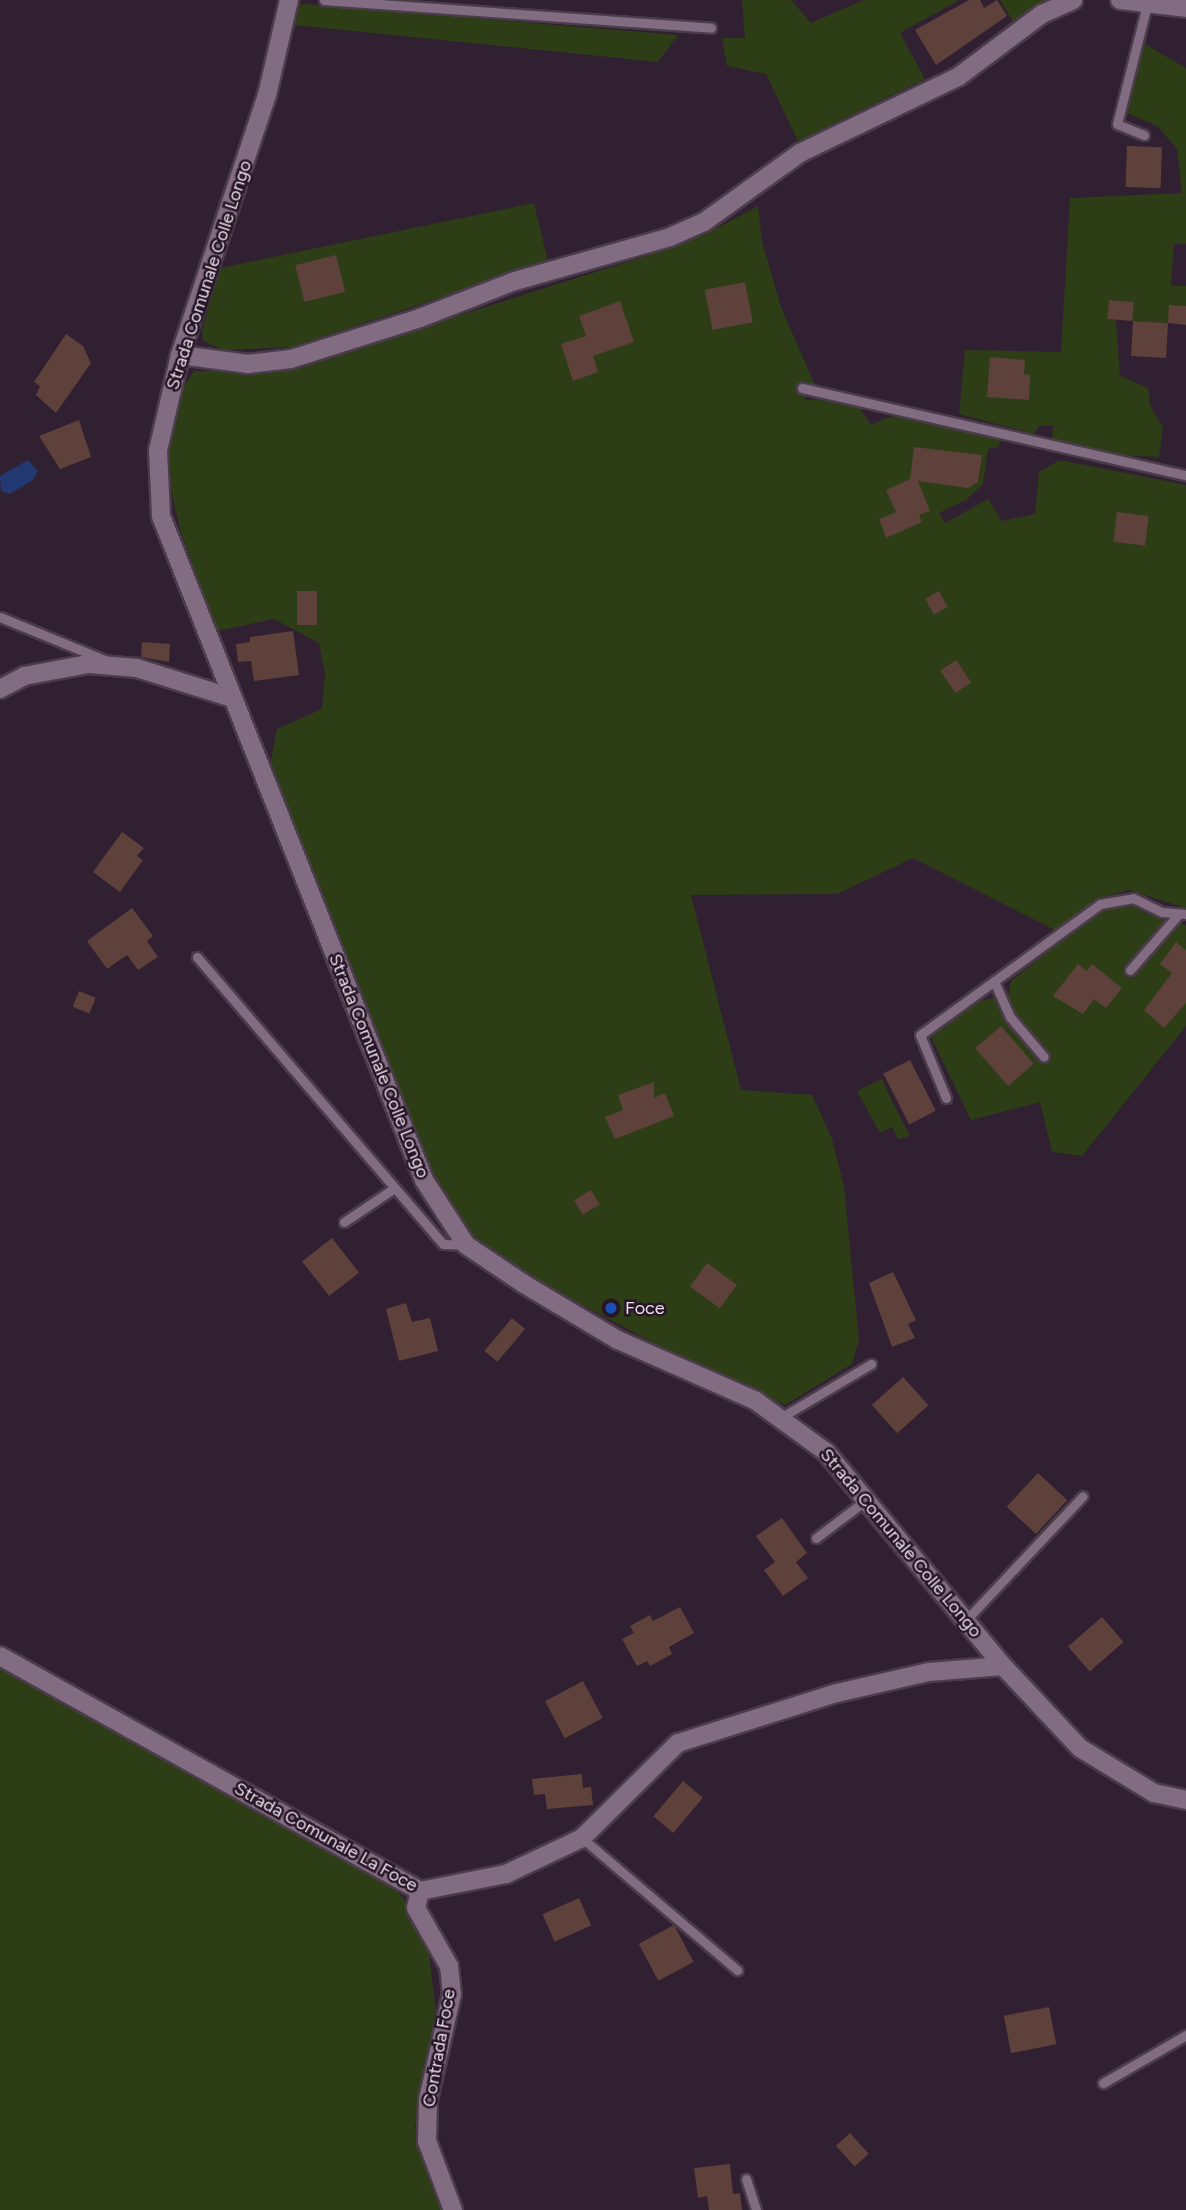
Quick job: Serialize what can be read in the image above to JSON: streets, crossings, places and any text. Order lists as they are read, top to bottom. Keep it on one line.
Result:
{"streets":{"street":["Strada Comunale Colle Longo","Strada Comunale La Foce","Contrada Foce"]},"crossings":[["Strada Comunale Colle Longo","Strada Comunale La Foce"],["Strada Comunale La Foce","Contrada Foce"]],"places":["Foce"]}
